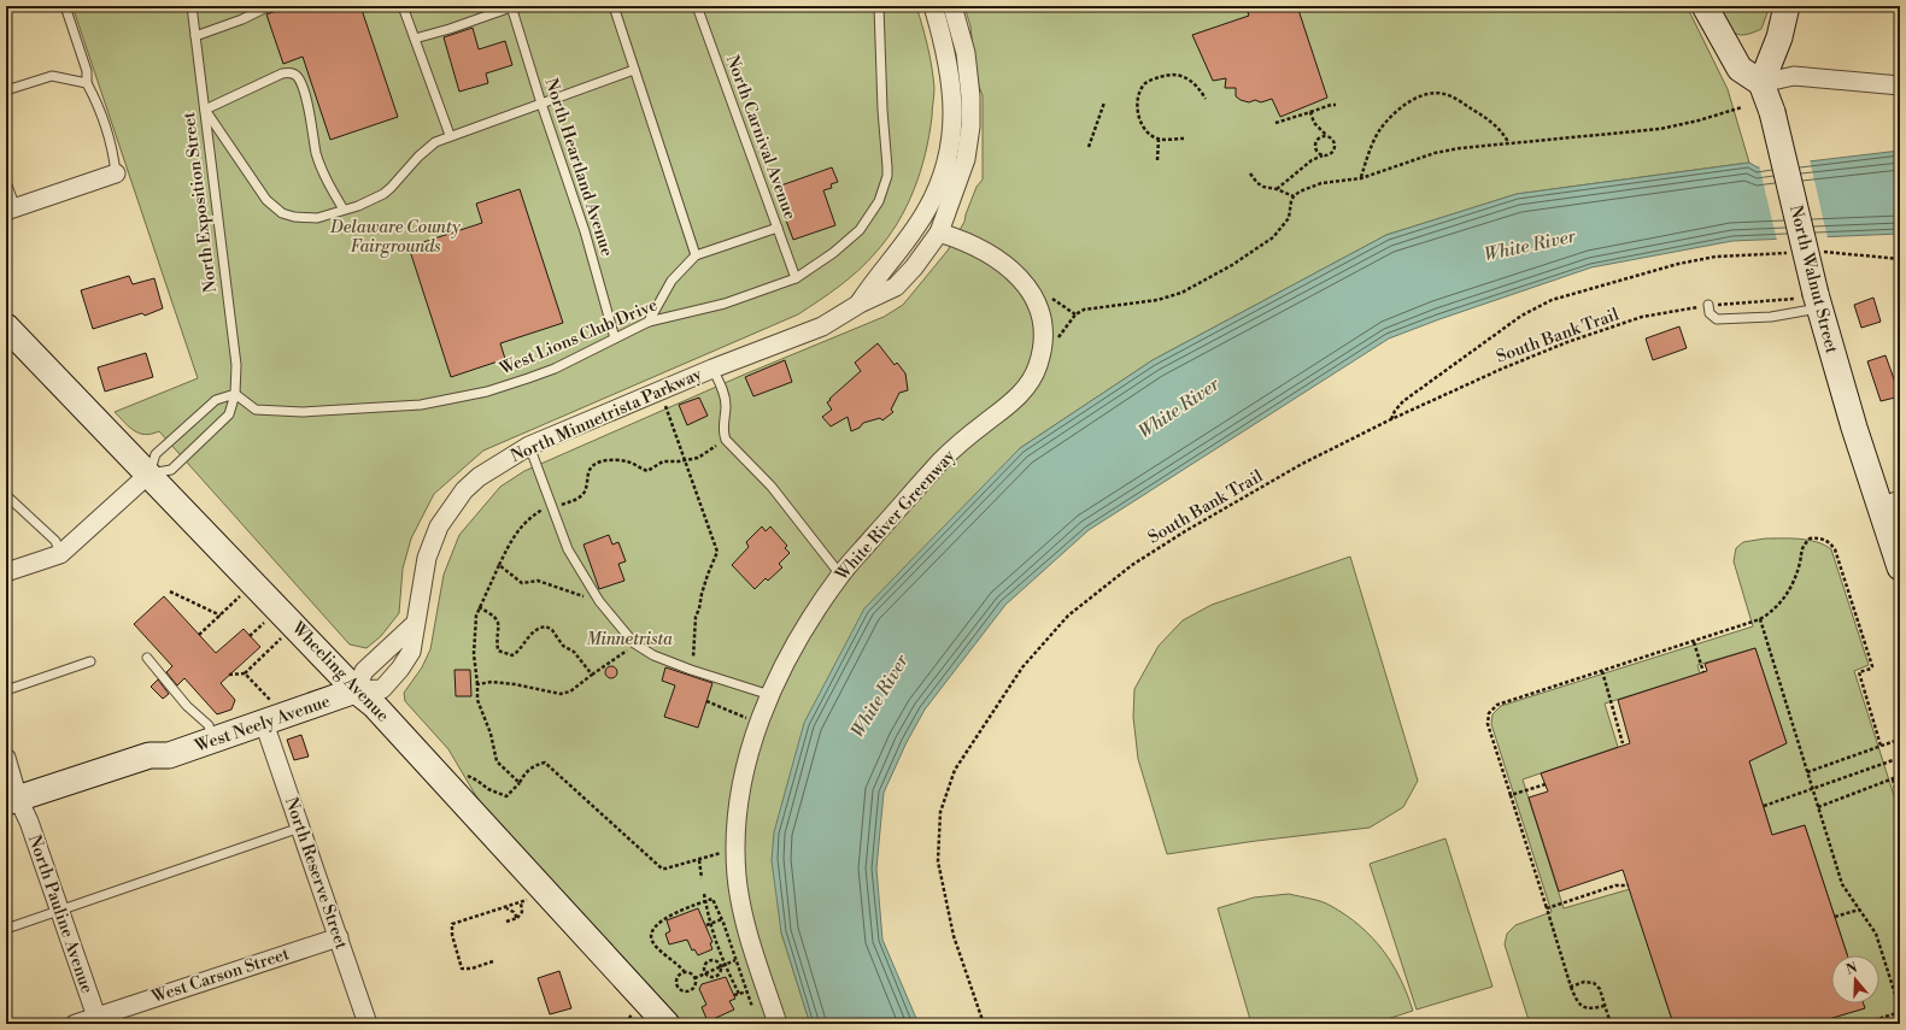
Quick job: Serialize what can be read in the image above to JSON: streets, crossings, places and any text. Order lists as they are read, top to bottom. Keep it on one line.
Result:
{"streets":{"main road":["North Walnut Street","Wheeling Avenue","West Neely Avenue"],"street":["North Minnetrista Parkway","North Reserve Street","North Pauline Avenue","West Carson Street"],"lane":["North Carnival Avenue","North Heartland Avenue","North Exposition Street","West Lions Club Drive"],"path":["South Bank Trail"]},"crossings":[["North Carnival Avenue","West Lions Club Drive"],["North Heartland Avenue","West Lions Club Drive"],["North Exposition Street","West Lions Club Drive"],["North Walnut Street","South Bank Trail"],["North Minnetrista Parkway","Wheeling Avenue"],["North Minnetrista Parkway","West Neely Avenue"],["Wheeling Avenue","West Neely Avenue"],["West Neely Avenue","North Reserve Street"],["West Neely Avenue","North Pauline Avenue"],["North Reserve Street","West Carson Street"],["North Pauline Avenue","West Carson Street"]],"water":["White River"],"parks":["Delaware County Fairgrounds","Minnetrista"],"north":"top"}
